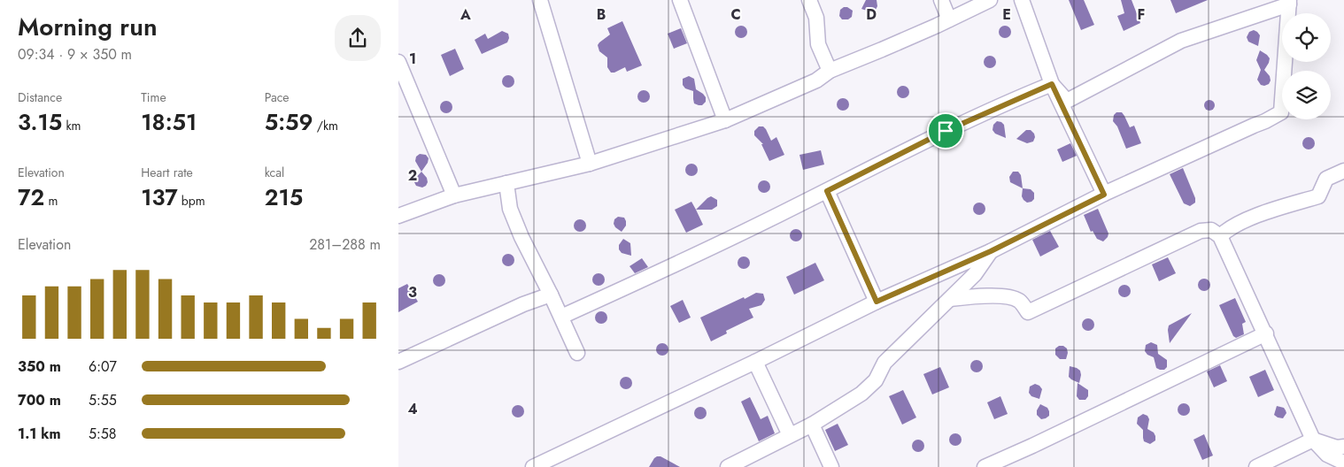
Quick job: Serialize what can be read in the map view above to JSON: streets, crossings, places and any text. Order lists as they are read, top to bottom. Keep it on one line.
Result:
{"page":{"heading":["Morning run","09:34 · 9 × 350 m"],"stats":[["Distance","3.15 km"],["Time","18:51"],["Pace","5:59 /km"],["Elevation","72 m"],["Heart rate","137 bpm"],["kcal","215"]],"chart":["Elevation","281–288 m"],"list":[{"name":"350 m","note":"6:07"},{"name":"700 m","note":"5:55"},{"name":"1.1 km","note":"5:58"}]},"grid":{"columns":["A","B","C","D","E","F"],"rows":["1","2","3","4"]}}
